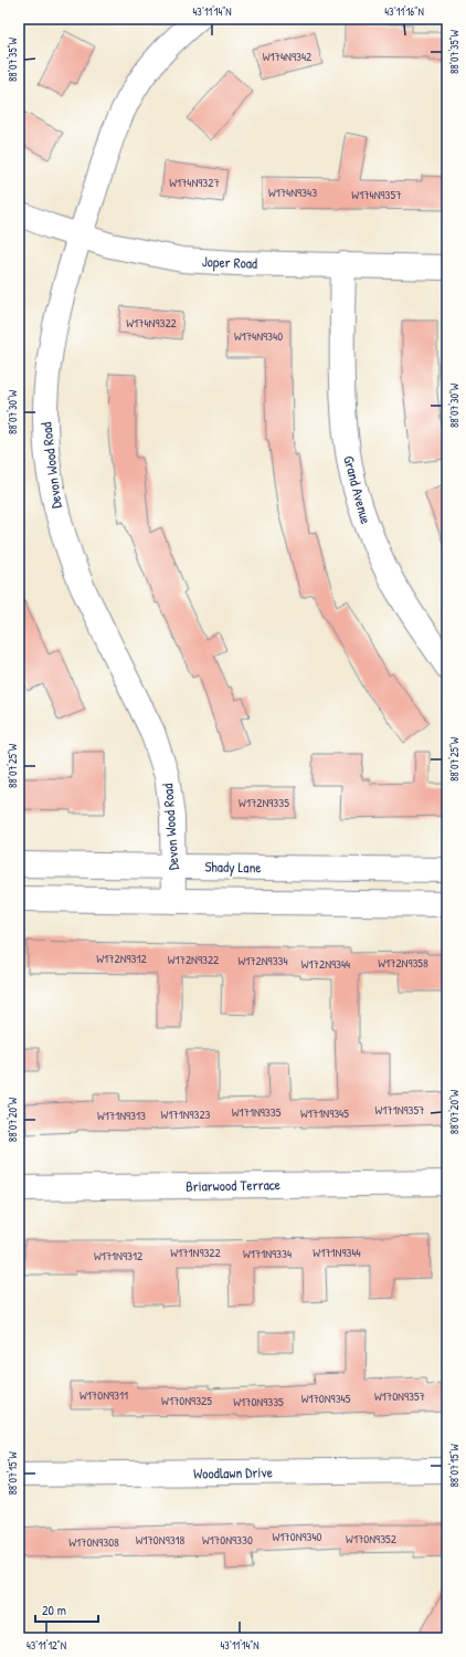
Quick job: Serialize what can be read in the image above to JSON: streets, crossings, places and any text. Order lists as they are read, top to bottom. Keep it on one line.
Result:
{"streets":{"street":["Joper Road","Devon Wood Road","Grand Avenue","Shady Lane","Briarwood Terrace","Woodlawn Drive"]},"crossings":[["Joper Road","Devon Wood Road"],["Joper Road","Grand Avenue"],["Devon Wood Road","Shady Lane"]],"house_numbers":["W174N9342","W174N9327","W174N9343","W174N9357","W174N9322","W174N9340","W172N9335","W172N9312","W172N9322","W172N9334","W172N9358","W172N9344","W171N9357","W171N9335","W171N9345","W171N9323","W171N9313","W171N9322","W171N9344","W171N9334","W171N9312","W170N9311","W170N9357","W170N9345","W170N9325","W170N9335","W170N9340","W170N9352","W170N9318","W170N9330","W170N9308"],"scale_bar":"20 m","coordinates":["43°11'14\"N","43°11'16\"N","88°07'35\"W","88°07'30\"W","88°07'25\"W","88°07'20\"W","88°07'15\"W","43°11'12\"N"]}
